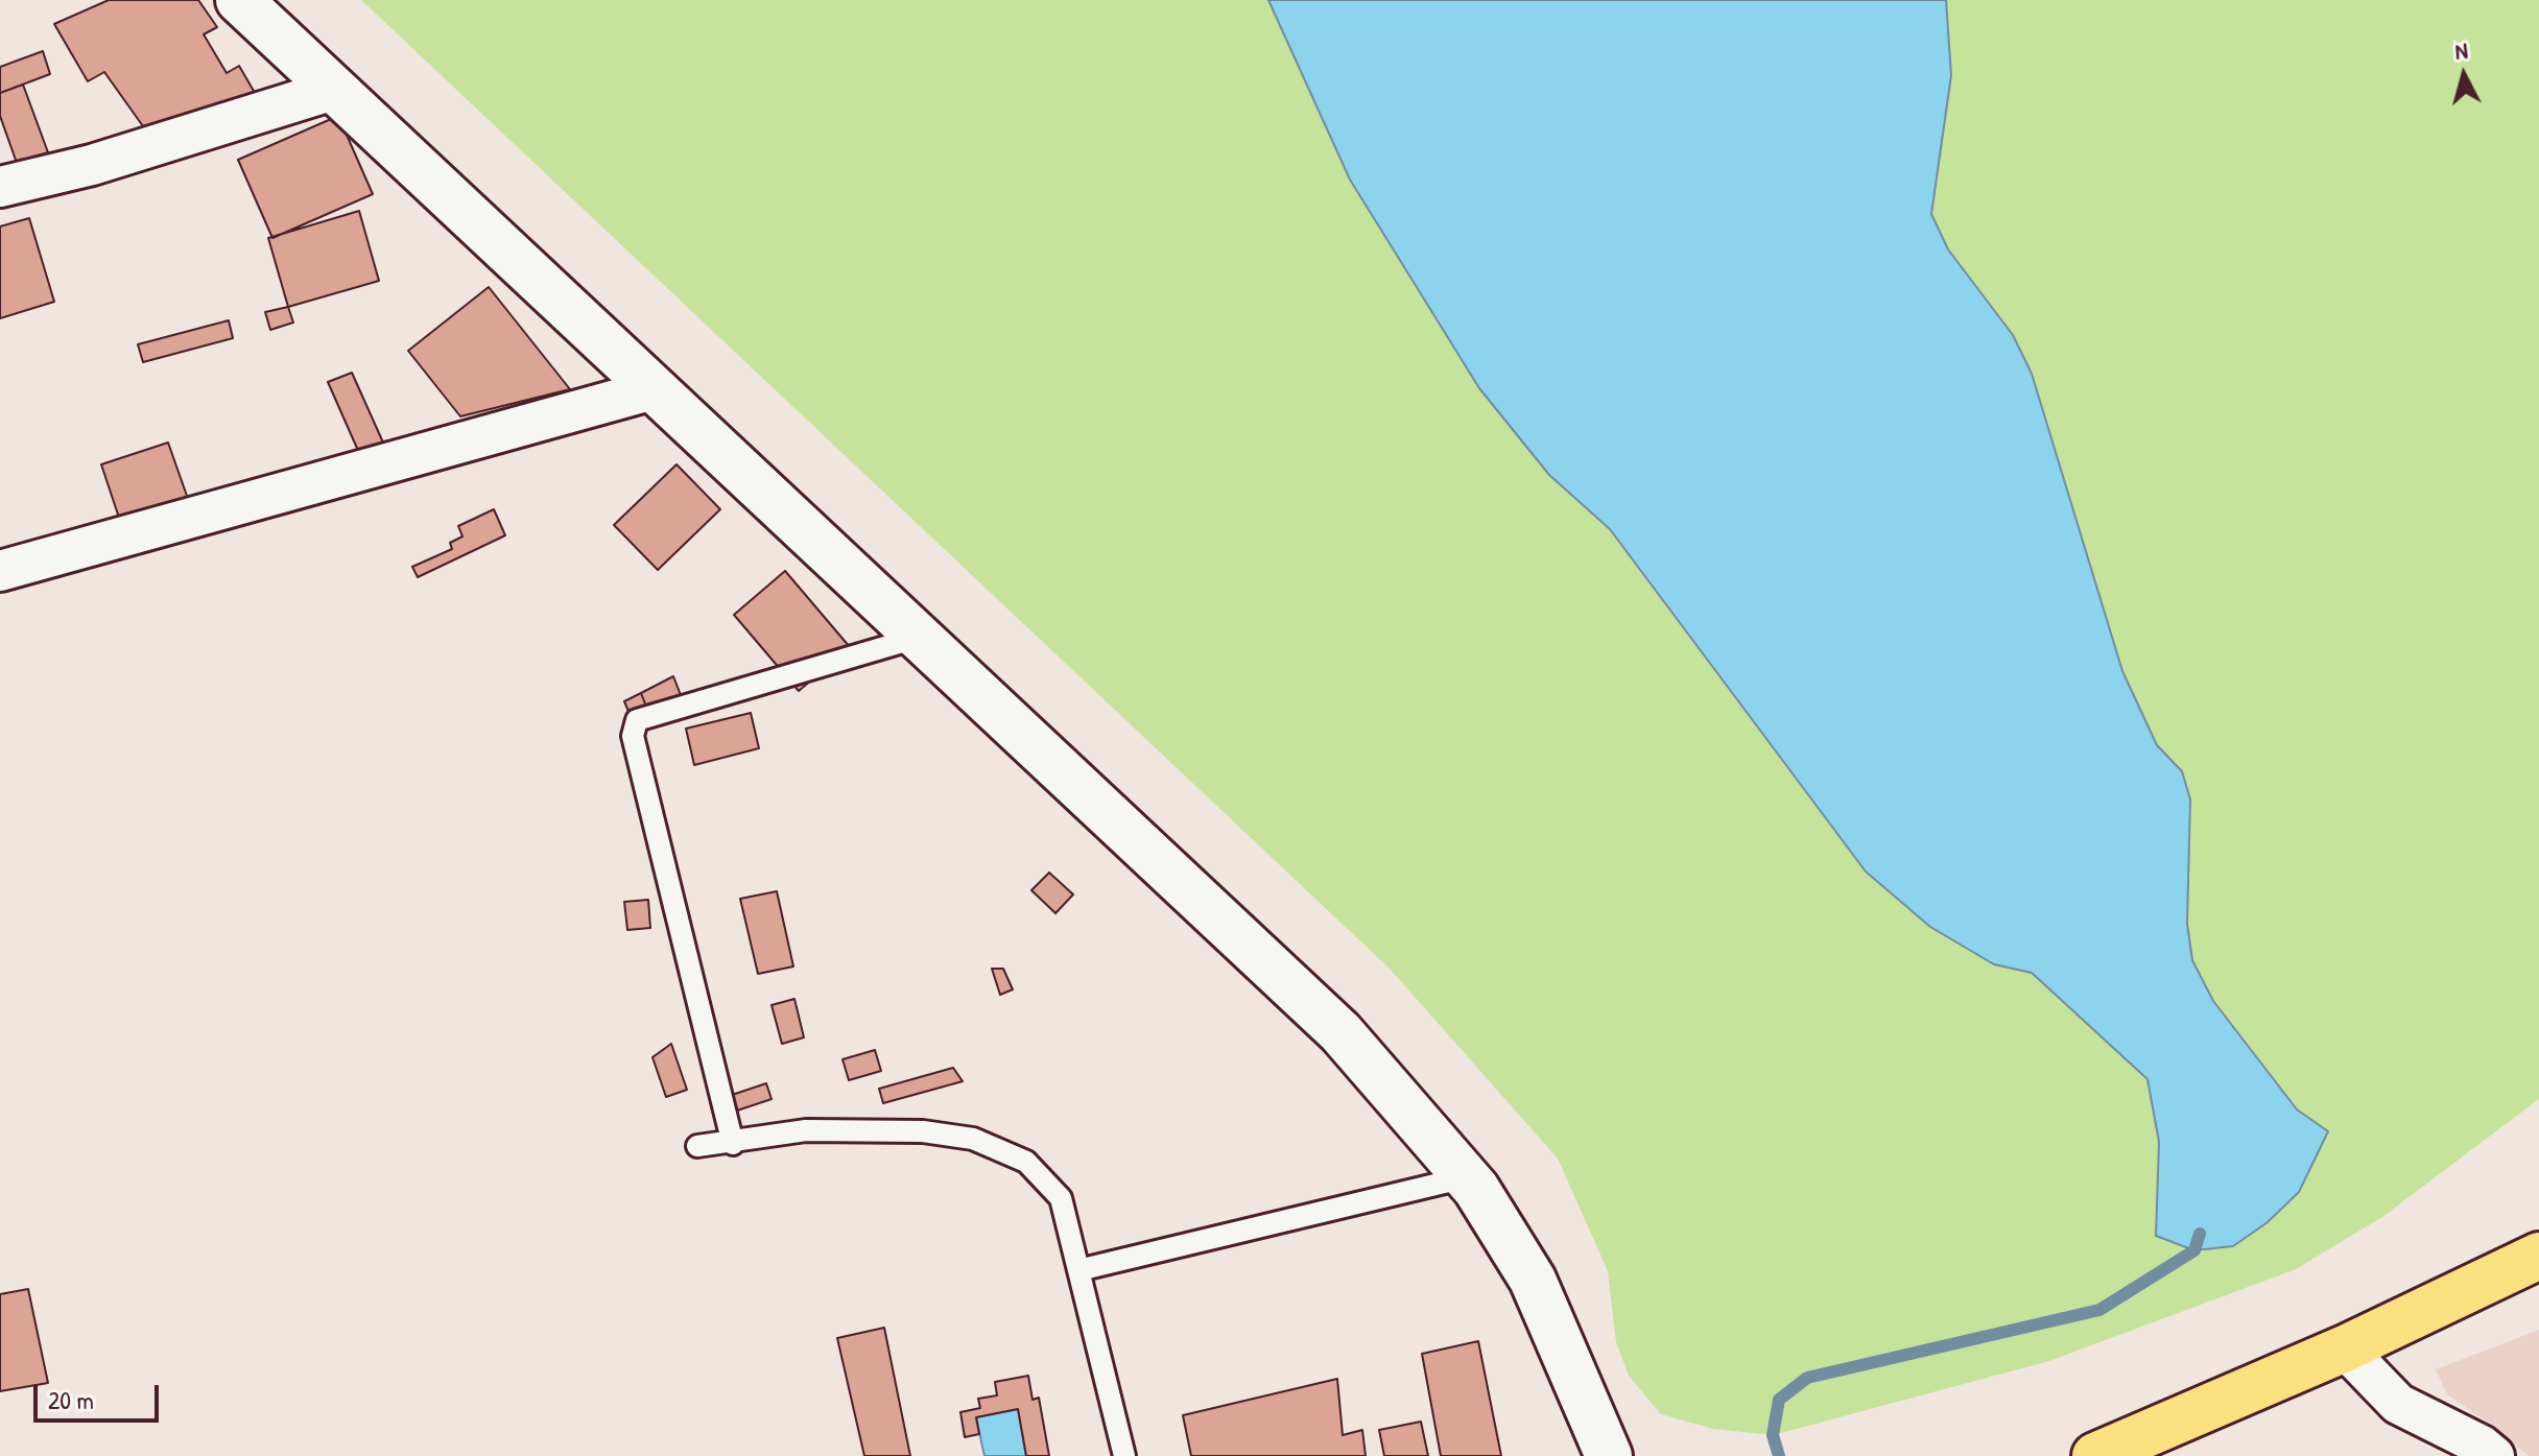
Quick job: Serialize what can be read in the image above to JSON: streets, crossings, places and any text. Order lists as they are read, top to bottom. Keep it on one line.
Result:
{"scale_bar":"20 m","north":"top"}
